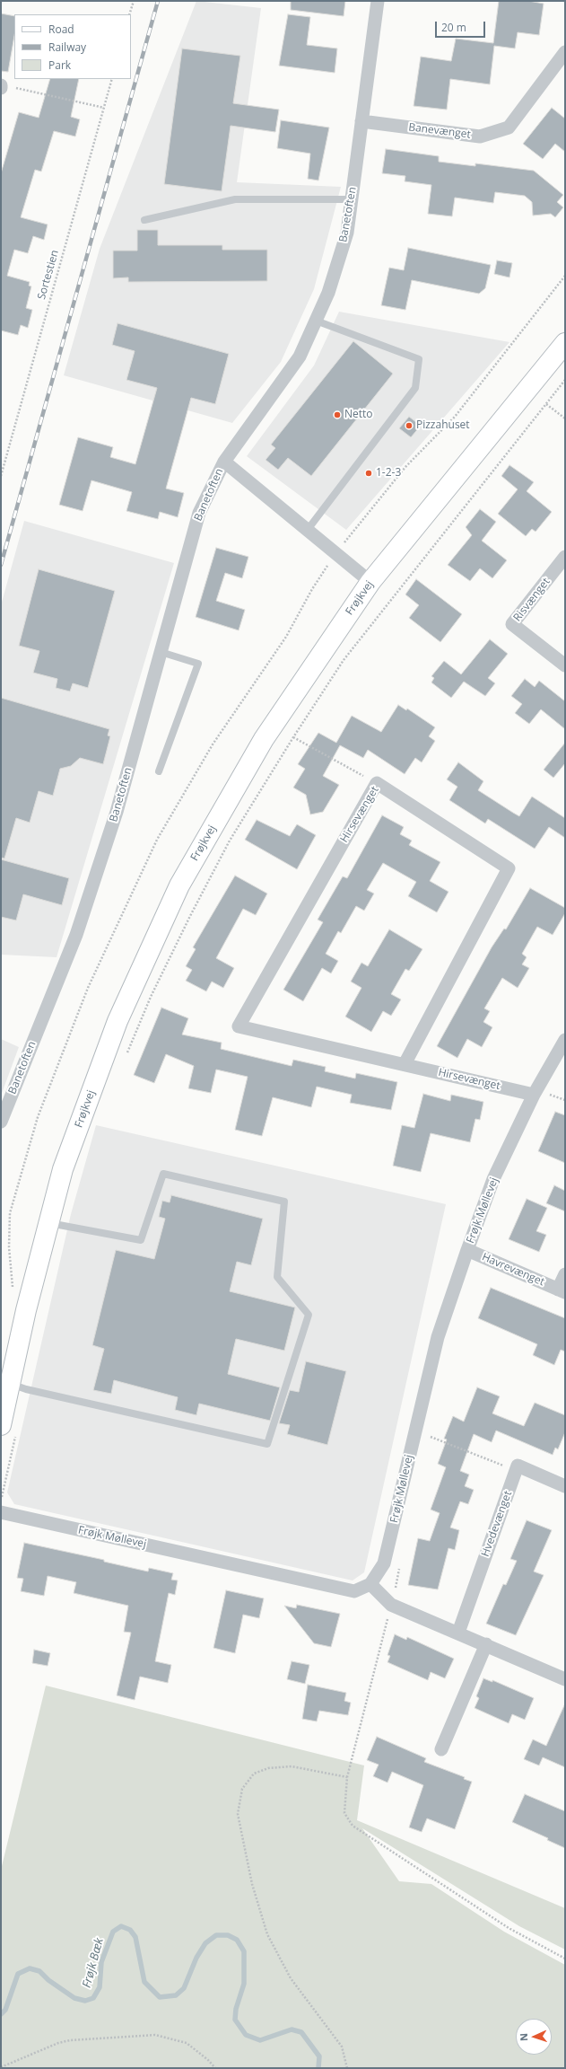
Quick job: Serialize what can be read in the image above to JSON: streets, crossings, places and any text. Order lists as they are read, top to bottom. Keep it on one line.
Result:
{"streets":{"street":["Banevænget","Banetoften","Frøjkvej","Risvænget","Hirsevænget","Frøjk Møllevej","Havrevænget","Hvedevænget"],"path":["Sortestien"]},"crossings":[["Banevænget","Banetoften"],["Banetoften","Frøjkvej"],["Hirsevænget","Frøjk Møllevej"],["Frøjk Møllevej","Havrevænget"]],"water":["Frøjk Bæk"],"places":["Netto","Pizzahuset","1-2-3"],"legend":["Road","Railway","Park"],"scale_bar":"20 m","north":"left"}
